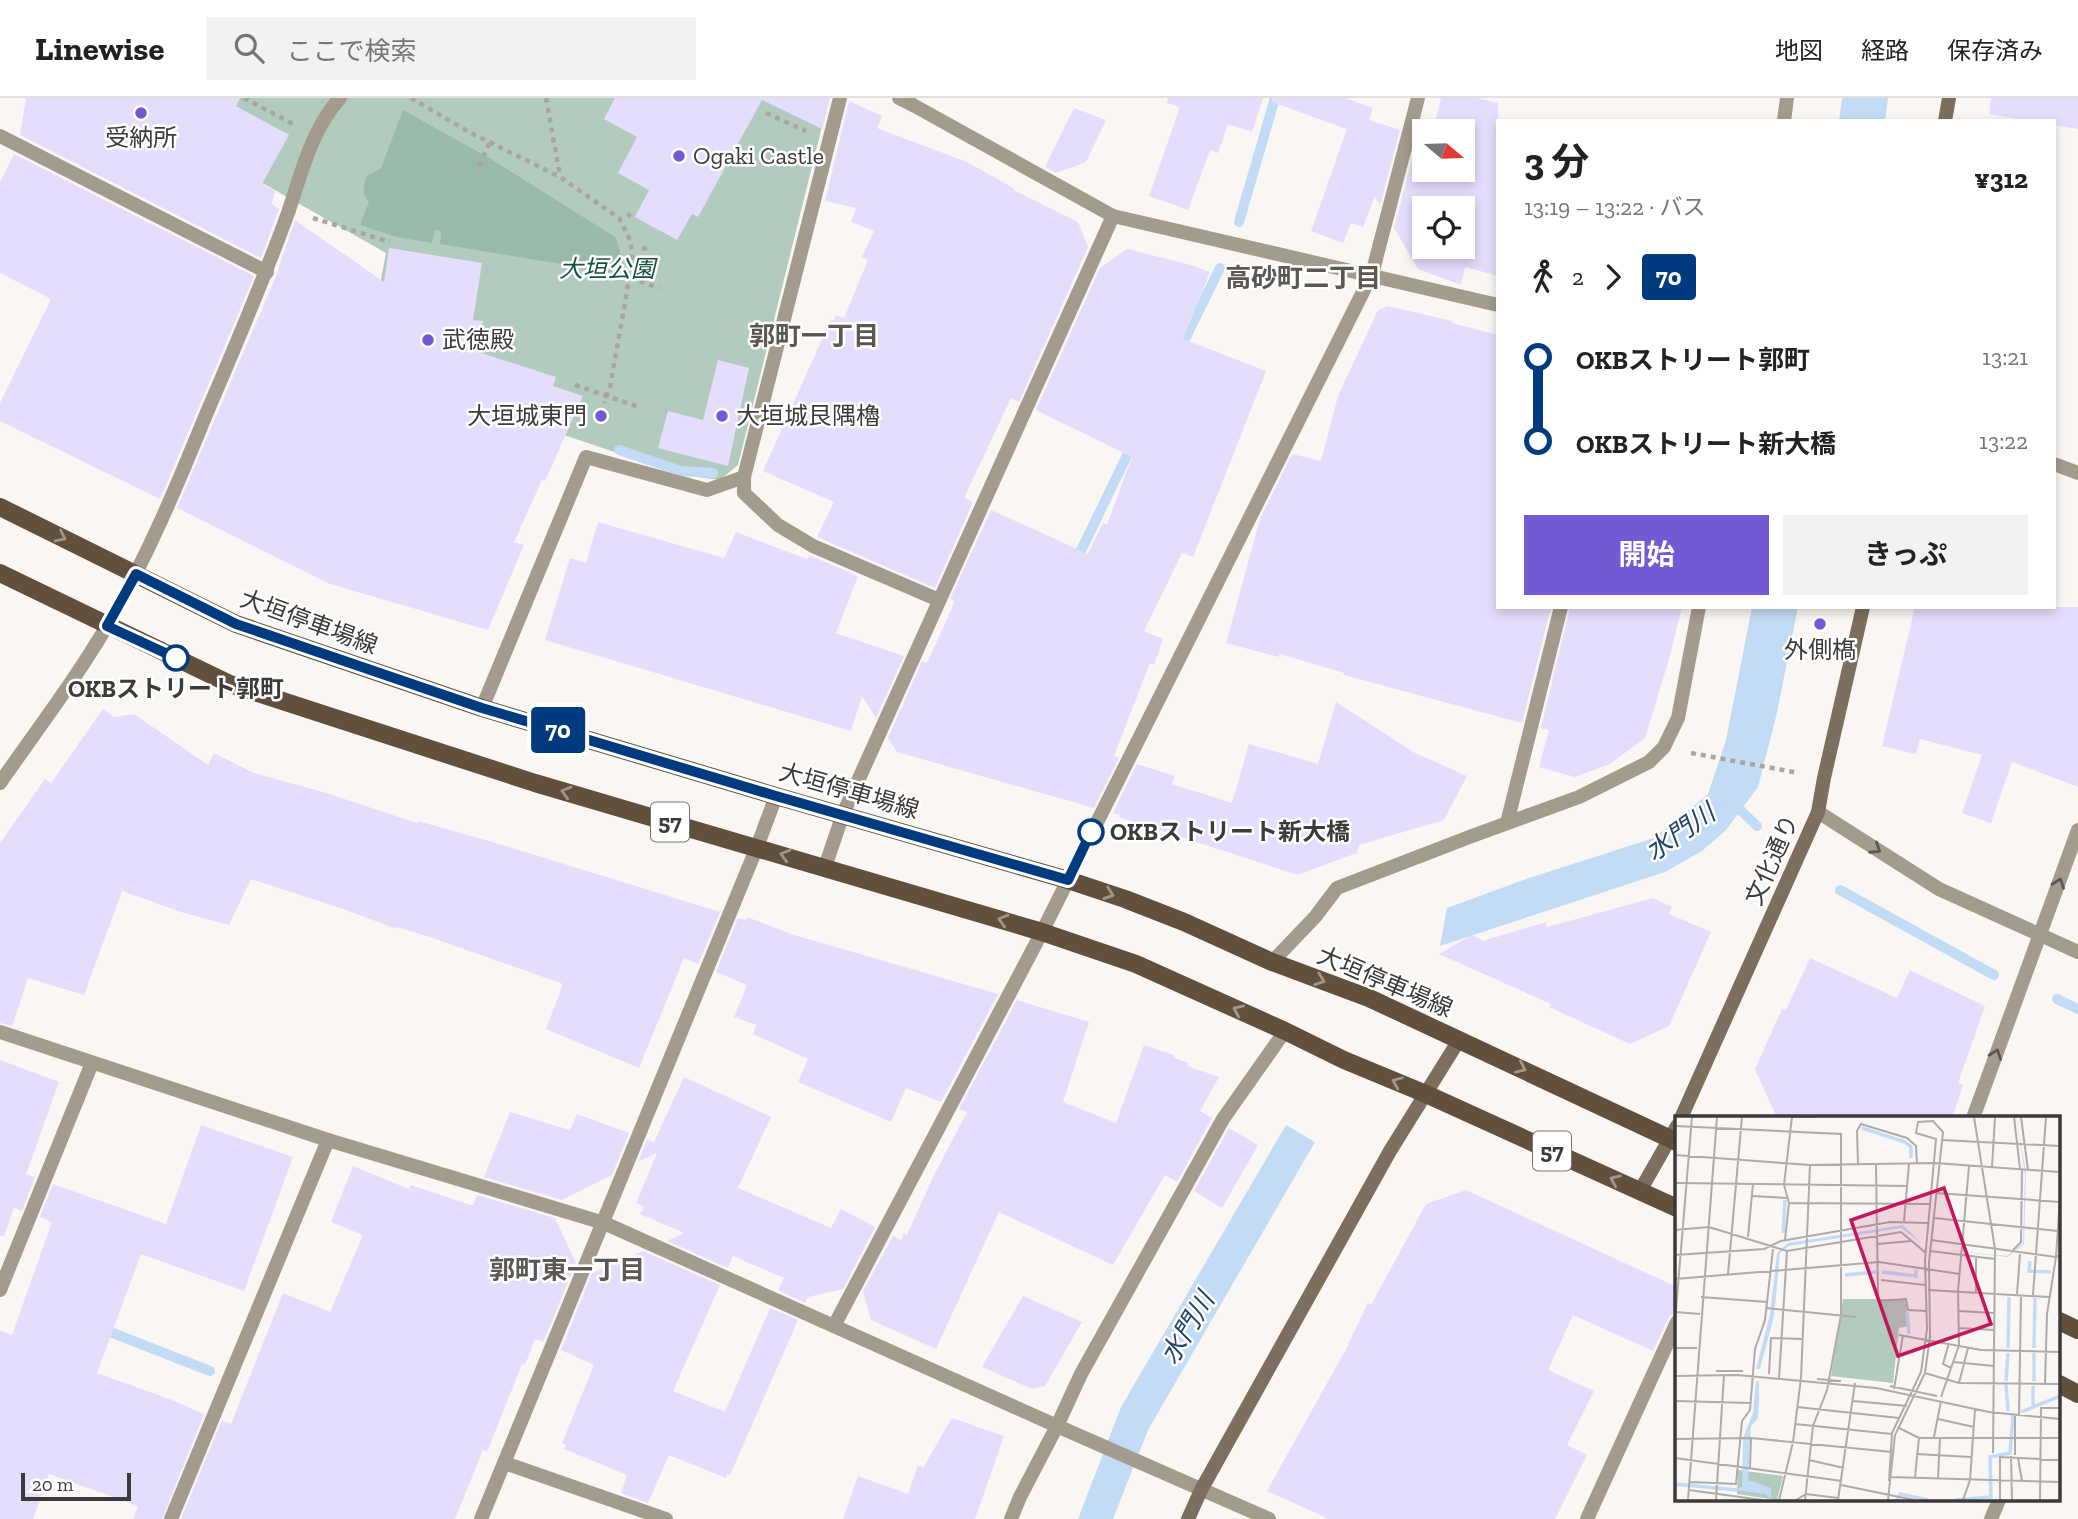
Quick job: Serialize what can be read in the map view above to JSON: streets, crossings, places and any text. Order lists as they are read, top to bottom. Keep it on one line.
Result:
{"streets":{"main road":["大垣停車場線","57"],"street":["文化通り"]},"districts":["高砂町二丁目","郭町一丁目","郭町東一丁目"],"water":["水門川"],"parks":["大垣公園"],"places":["受納所","Ogaki Castle","武徳殿","大垣城東門","大垣城艮隅櫓","外側𣘺","OKBストリート郭町","OKBストリート新大橋"],"lines":["bus line 70"],"scale_bar":"20 m","north":"right","page":{"header":"Linewise","search":"ここで検索","nav":["地図","経路","保存済み"],"on_map":"70","heading":["3 分","13:19 – 13:22 · バス","¥312"],"legs":["2","70"],"list":[{"name":"OKBストリート郭町","value":"13:21"},{"name":"OKBストリート新大橋","value":"13:22"}],"buttons":["開始","きっぷ"],"scale":"20 m"}}
